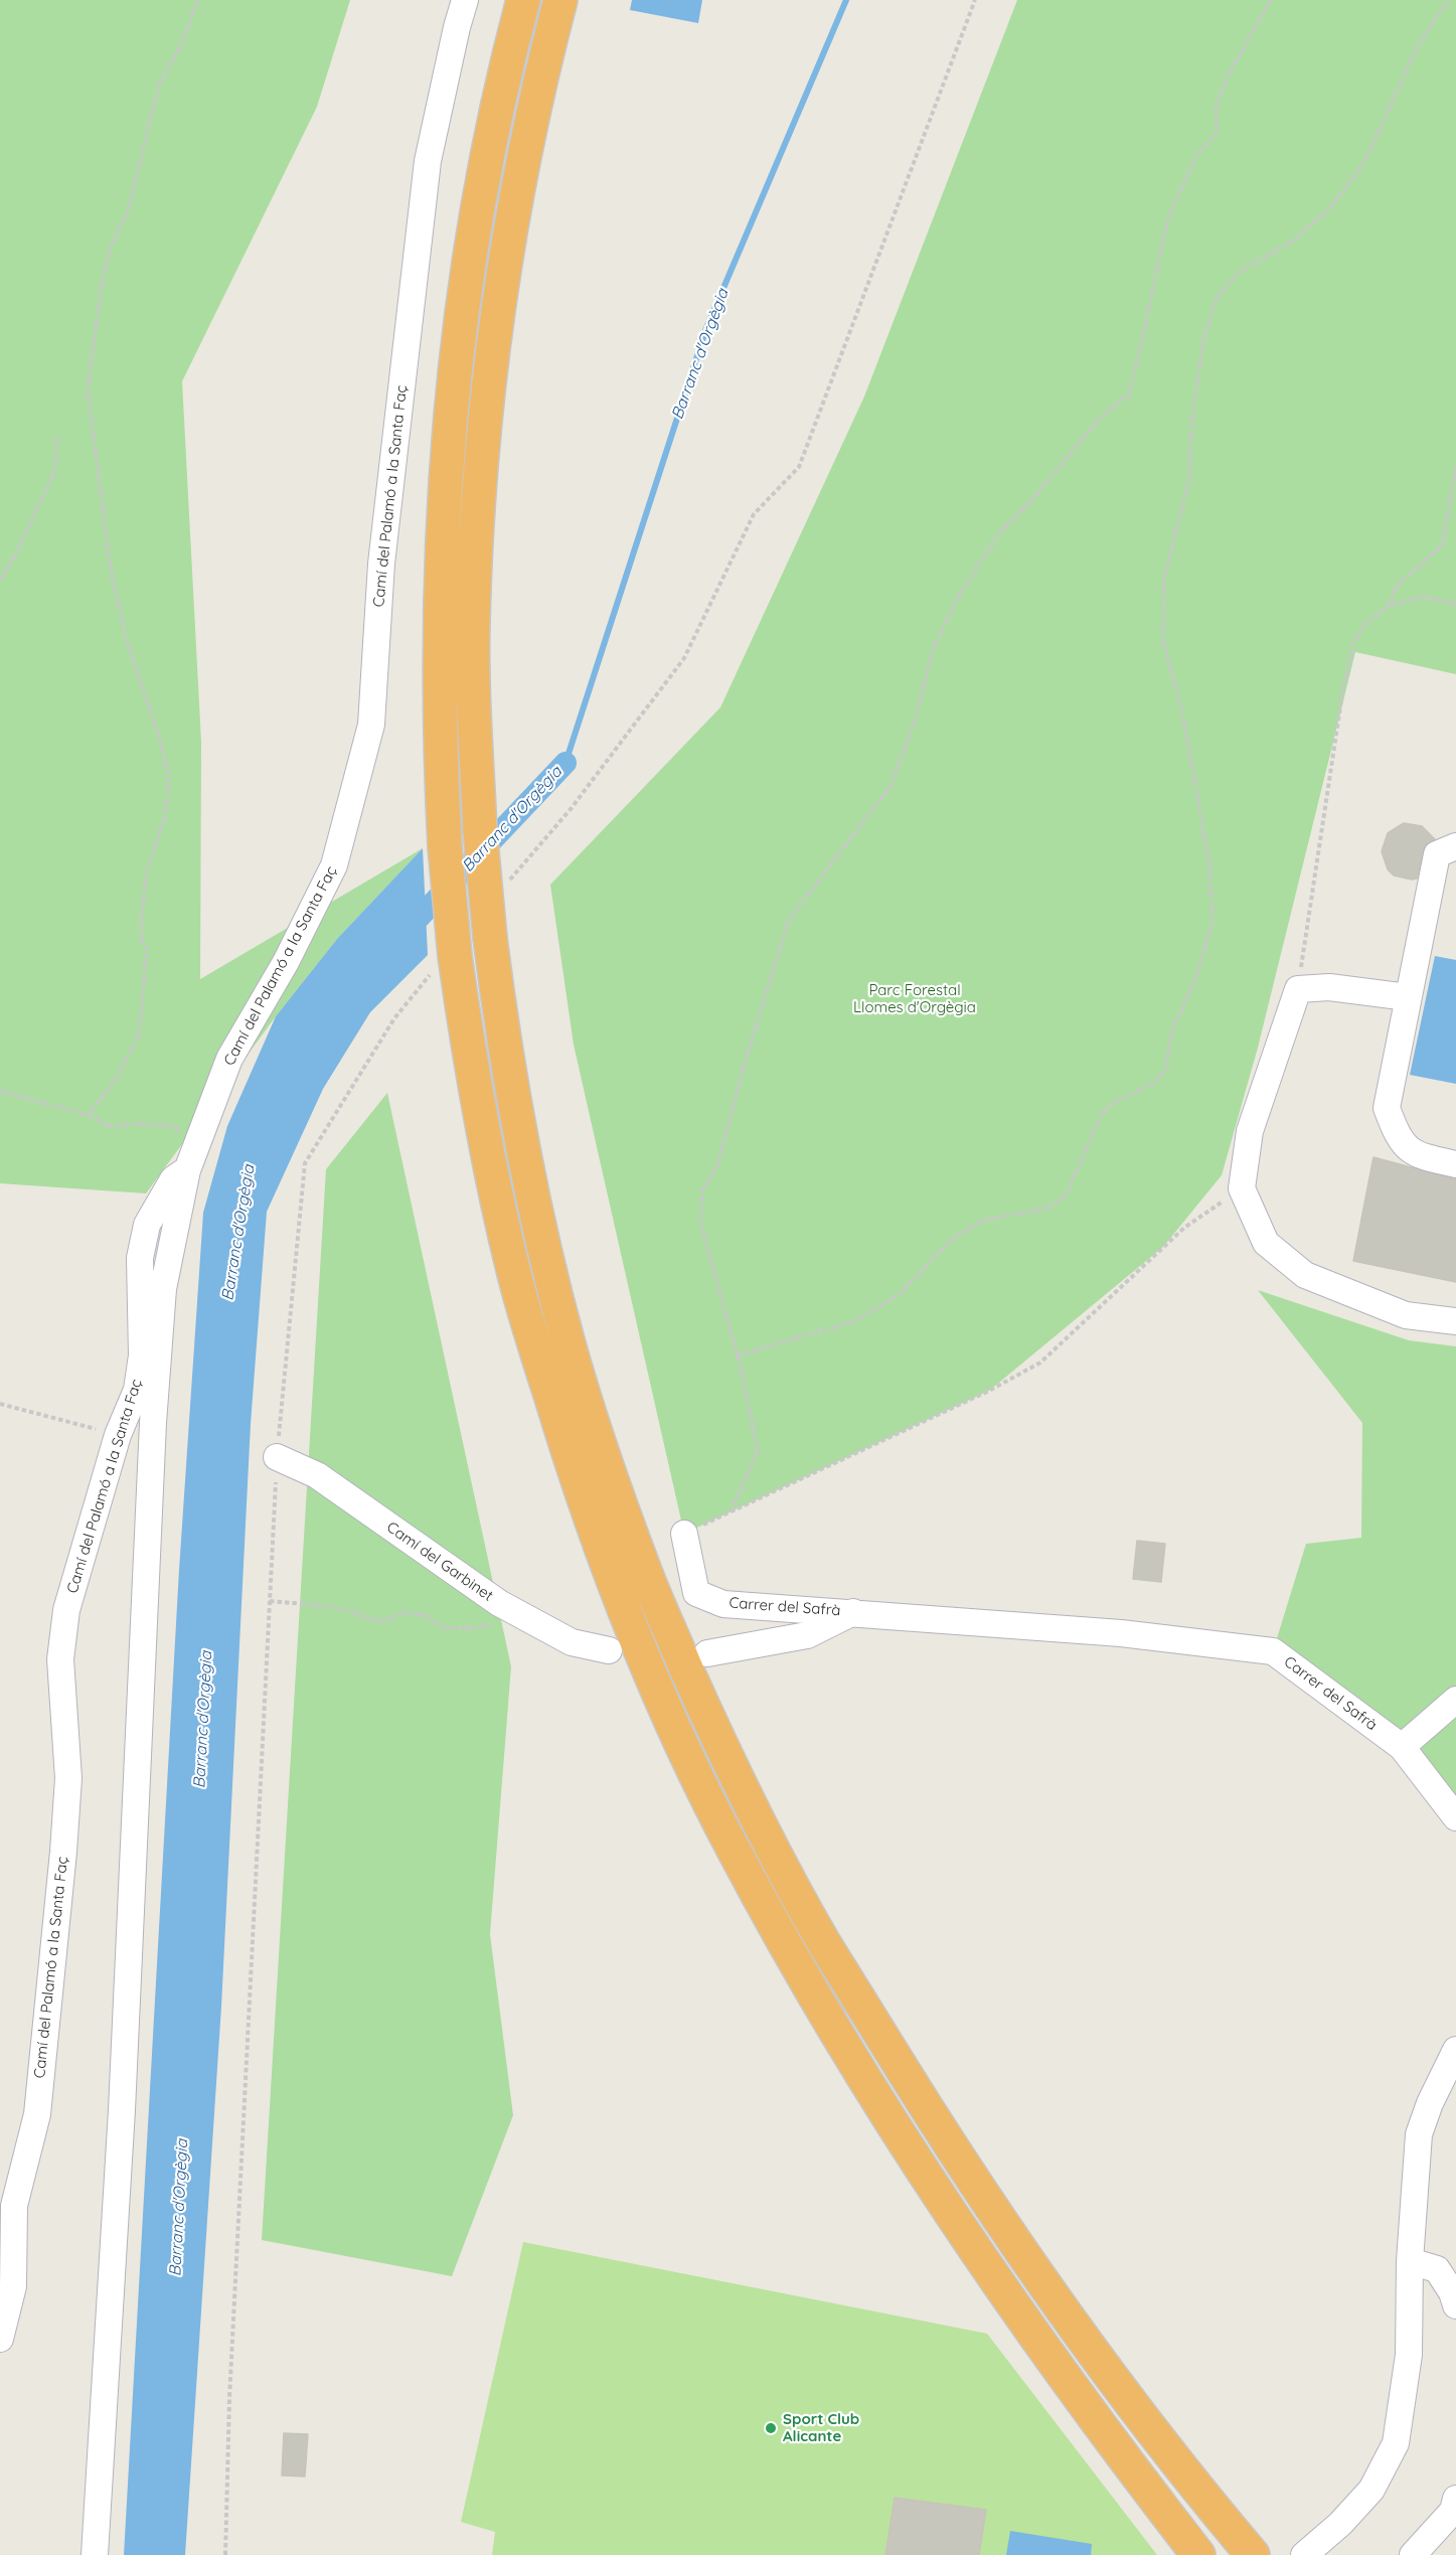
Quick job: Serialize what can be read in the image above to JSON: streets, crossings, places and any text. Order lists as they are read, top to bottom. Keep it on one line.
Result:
{"streets":{"street":["Camí del Palamó a la Santa Faç","Camí del Garbinet","Carrer del Safrà"]},"water":["Barranc d'Orgègia"],"parks":["Parc Forestal Llomes d'Orgègia"],"places":["Sport Club Alicante"]}
